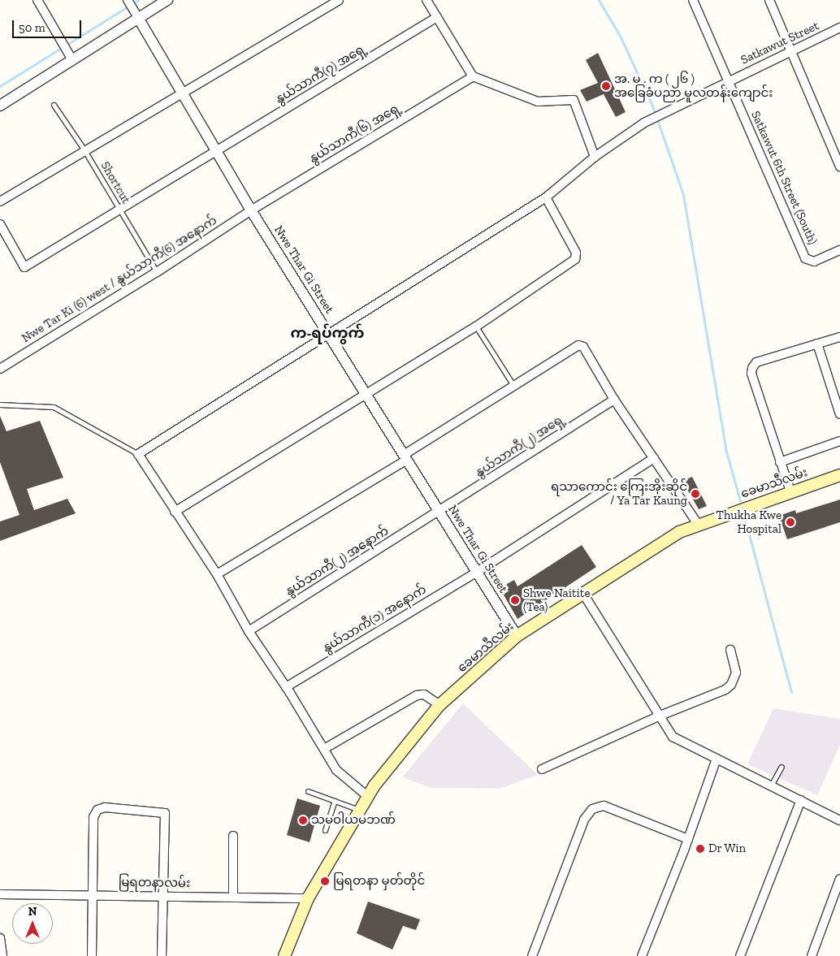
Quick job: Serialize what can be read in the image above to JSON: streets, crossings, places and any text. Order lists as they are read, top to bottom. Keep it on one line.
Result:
{"streets":{"main road":["ခေမာသီလမ်း"],"street":["Satkawut Street","နွယ်သာကီ(၇) အရှေ့","နွယ်သာကီ(၆) အရှေ့","Satkawut 6th Street (South)","Nwe Thar Gi Street","Nwe Tar Ki (6) west / နွယ်သာကီ(6) အနောက်","နွယ်သာကီ(၂) အရှေ့","နွယ်သာကီ(၂) အနောက်","နွယ်သာကီ(၁) အနောက်","မြရတနာလမ်း"],"lane":["Shortcut"]},"crossings":[["Satkawut Street","Satkawut 6th Street (South)"],["Satkawut Street","Nwe Thar Gi Street"],["နွယ်သာကီ(၇) အရှေ့","Shortcut"],["နွယ်သာကီ(၇) အရှေ့","Nwe Thar Gi Street"],["နွယ်သာကီ(၆) အရှေ့","Nwe Thar Gi Street"],["နွယ်သာကီ(၆) အရှေ့","Nwe Tar Ki (6) west / နွယ်သာကီ(6) အနောက်"],["Shortcut","Nwe Tar Ki (6) west / နွယ်သာကီ(6) အနောက်"],["Nwe Thar Gi Street","Nwe Tar Ki (6) west / နွယ်သာကီ(6) အနောက်"],["Nwe Thar Gi Street","နွယ်သာကီ(၂) အရှေ့"],["Nwe Thar Gi Street","ခေမာသီလမ်း"],["Nwe Thar Gi Street","နွယ်သာကီ(၂) အနောက်"],["Nwe Thar Gi Street","နွယ်သာကီ(၁) အနောက်"],["နွယ်သာကီ(၂) အရှေ့","နွယ်သာကီ(၂) အနောက်"],["ခေမာသီလမ်း","မြရတနာလမ်း"]],"districts":["က-ရပ်ကွက်"],"places":["အ. မ . က ( ၂၆ ) အခြေခံပညာ မူလတန်းကျောင်း","ရသာကောင်း ကြေးအိုးဆိုင် / Ya Tar Kaung","Thukha Kwe Hospital","Shwe Naitite (Tea)","သမဝါယမဘဏ်","Dr Win","မြရတနာ မှတ်တိုင်"],"scale_bar":"50 m","north":"top"}
